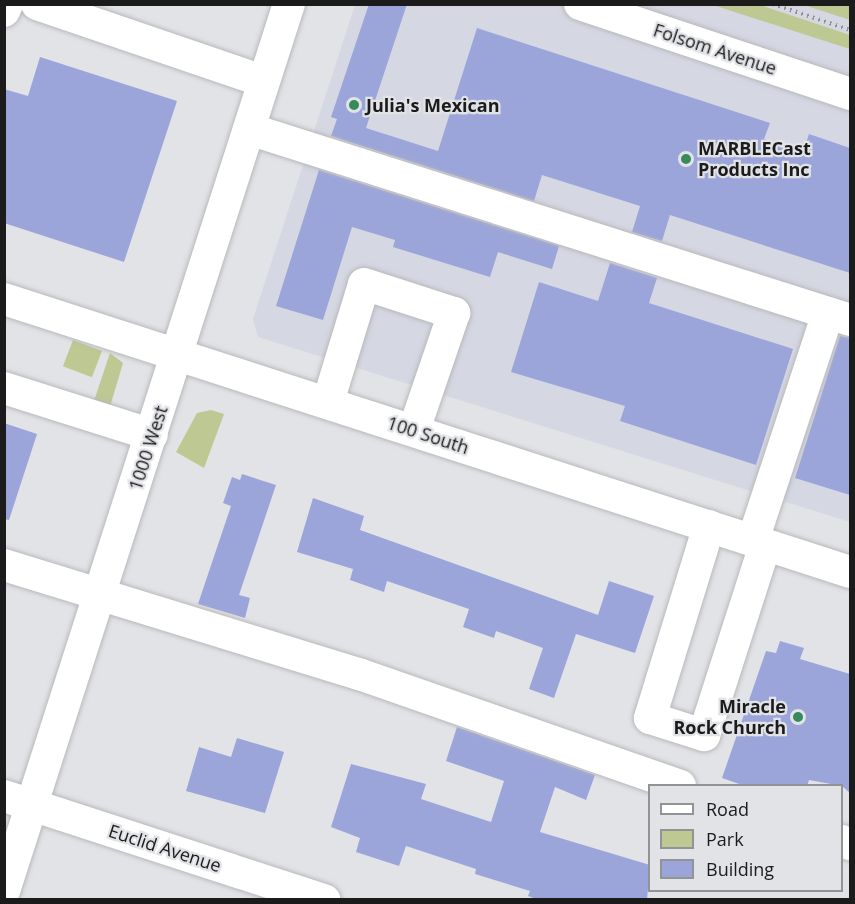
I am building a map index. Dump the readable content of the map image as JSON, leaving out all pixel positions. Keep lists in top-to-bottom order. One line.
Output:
{"streets":{"street":["Folsom Avenue","100 South","1000 West","Euclid Avenue"]},"crossings":[["100 South","1000 West"],["1000 West","Euclid Avenue"]],"places":["Julia's Mexican","MARBLECast Products Inc","Miracle Rock Church"],"legend":["Road","Park","Building"]}
